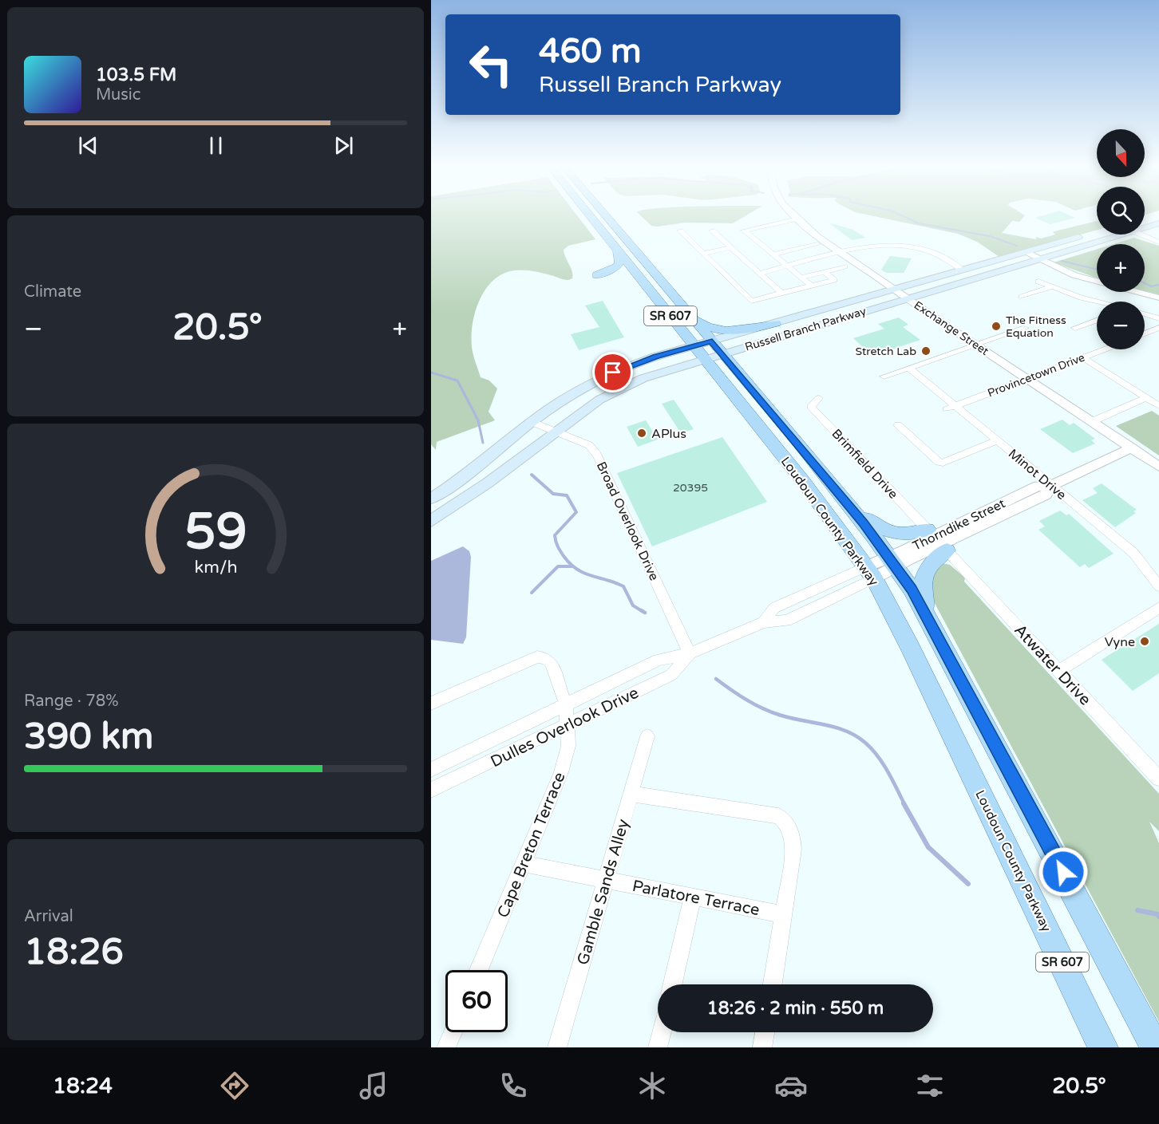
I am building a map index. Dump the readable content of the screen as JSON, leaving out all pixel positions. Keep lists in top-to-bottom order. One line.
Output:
{"streets":{"main road":["SR 607","Russell Branch Parkway","Loudoun County Parkway"],"street":["Exchange Street","Provincetown Drive","Brimfield Drive","Minot Drive","Broad Overlook Drive","Thorndike Street","Atwater Drive","Dulles Overlook Drive","Cape Breton Terrace","Gamble Sands Alley","Parlatore Terrace"]},"crossings":[["Exchange Street","Russell Branch Parkway"],["Exchange Street","Provincetown Drive"],["Exchange Street","Thorndike Street"],["Russell Branch Parkway","Broad Overlook Drive"],["Russell Branch Parkway","Loudoun County Parkway"],["Provincetown Drive","Minot Drive"],["Minot Drive","Thorndike Street"],["Broad Overlook Drive","Dulles Overlook Drive"],["Loudoun County Parkway","Thorndike Street"],["Loudoun County Parkway","Dulles Overlook Drive"],["Thorndike Street","Dulles Overlook Drive"],["Dulles Overlook Drive","Cape Breton Terrace"],["Cape Breton Terrace","Parlatore Terrace"],["Gamble Sands Alley","Parlatore Terrace"]],"places":["The Fitness Equation","Stretch Lab","APlus","Vyne"],"house_numbers":["20395"],"north":"bottom","page":{"turn":["460 m","Russell Branch Parkway"],"song":["103.5 FM","Music"],"map_buttons":["+","−"],"tile":["Climate",["Range · 78%","390 km"],["Arrival","18:26"]],"heat":["−","20.5°","+"],"limit":"60","trip":"18:26 · 2 min · 550 m","tabs":["18:24","20.5°"],"gauge":["59","km/h"]}}
